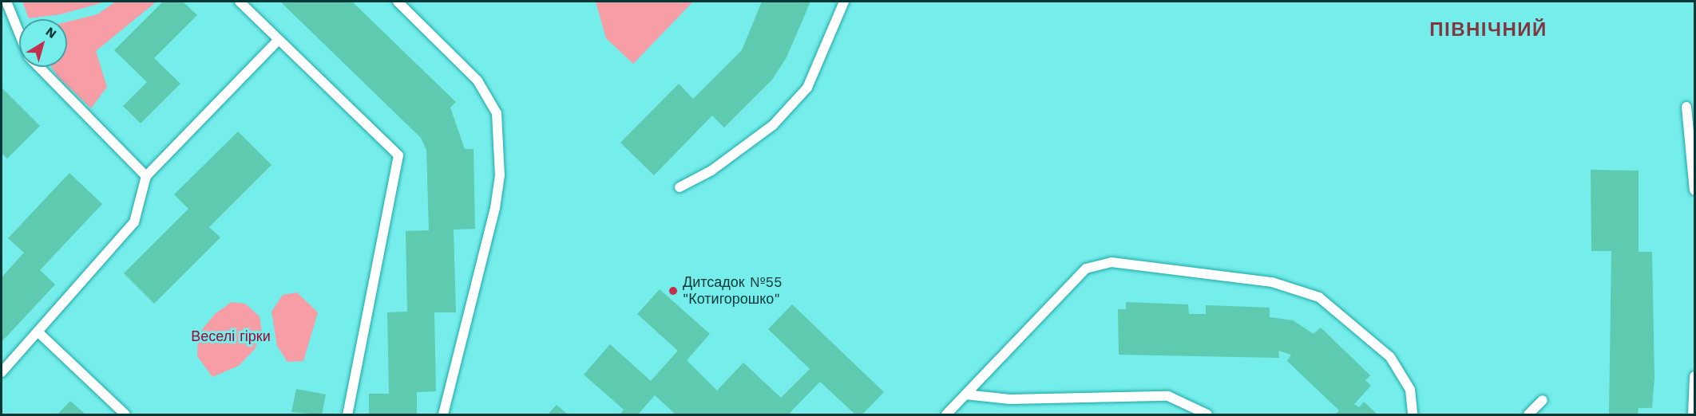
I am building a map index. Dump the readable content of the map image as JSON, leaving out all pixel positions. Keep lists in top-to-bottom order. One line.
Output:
{"districts":["ПІВНІЧНИЙ"],"parks":["Веселі гірки"],"places":["Дитсадок №55 \"Котигорошко\""],"north":"top right"}
